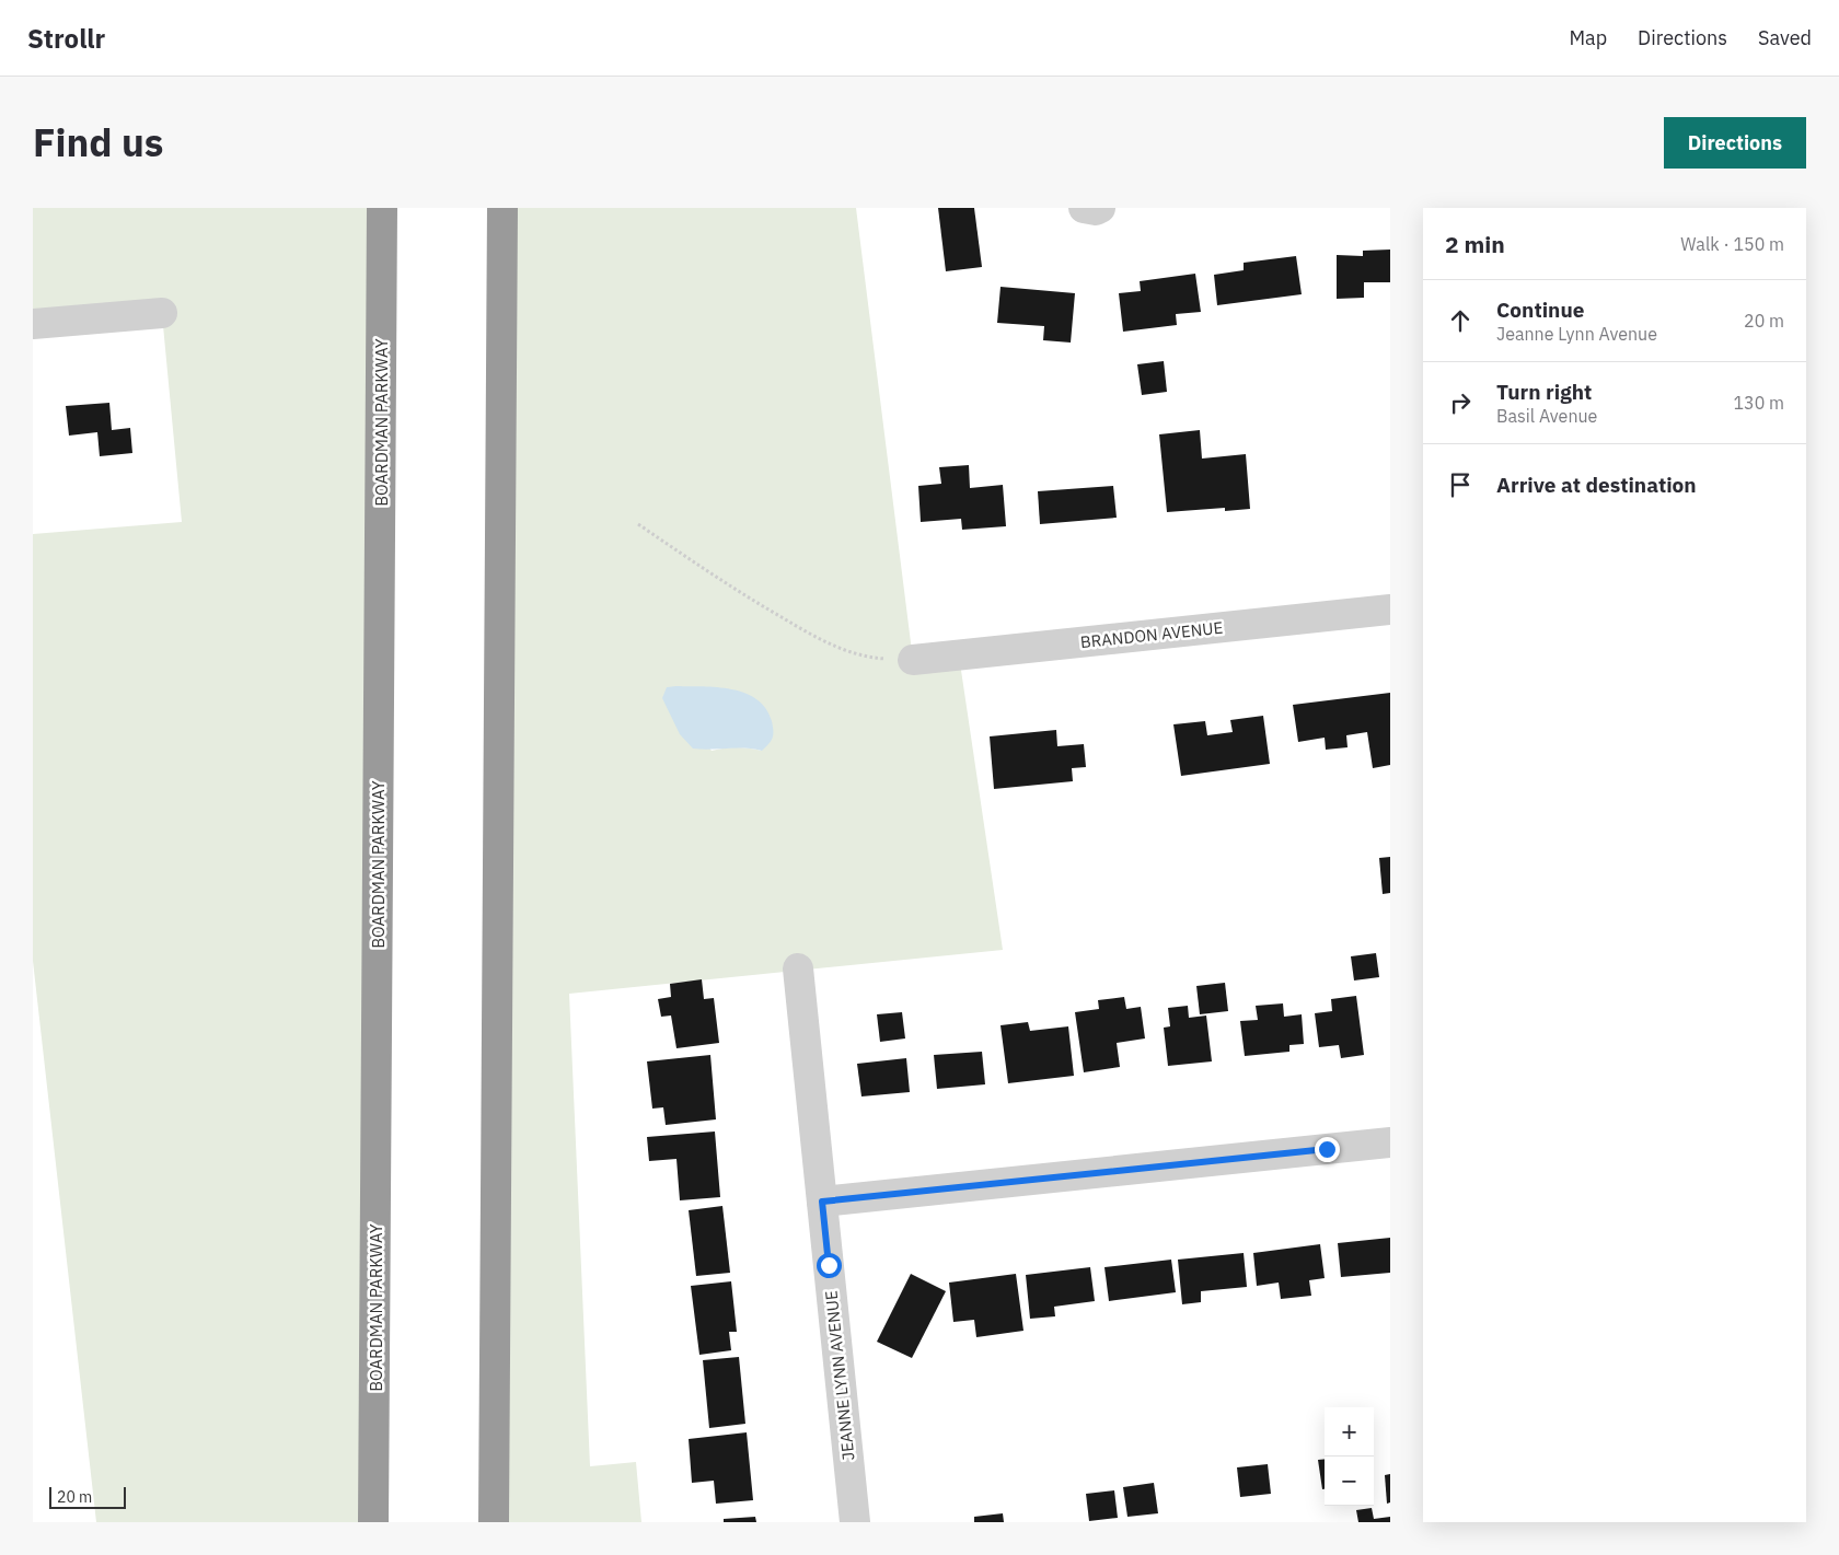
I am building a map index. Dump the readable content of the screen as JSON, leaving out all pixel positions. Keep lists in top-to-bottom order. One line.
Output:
{"streets":{"highway":["BOARDMAN PARKWAY"],"street":["BRANDON AVENUE","JEANNE LYNN AVENUE"]},"scale_bar":"20 m","page":{"header":"Strollr","nav":["Map","Directions","Saved"],"title":"Find us","buttons":"Directions","heading":["2 min","Walk · 150 m"],"list":[["Continue","Jeanne Lynn Avenue","20 m"],["Turn right","Basil Avenue","130 m"],"Arrive at destination"],"map_buttons":["+","−"],"scale":"20 m"}}
